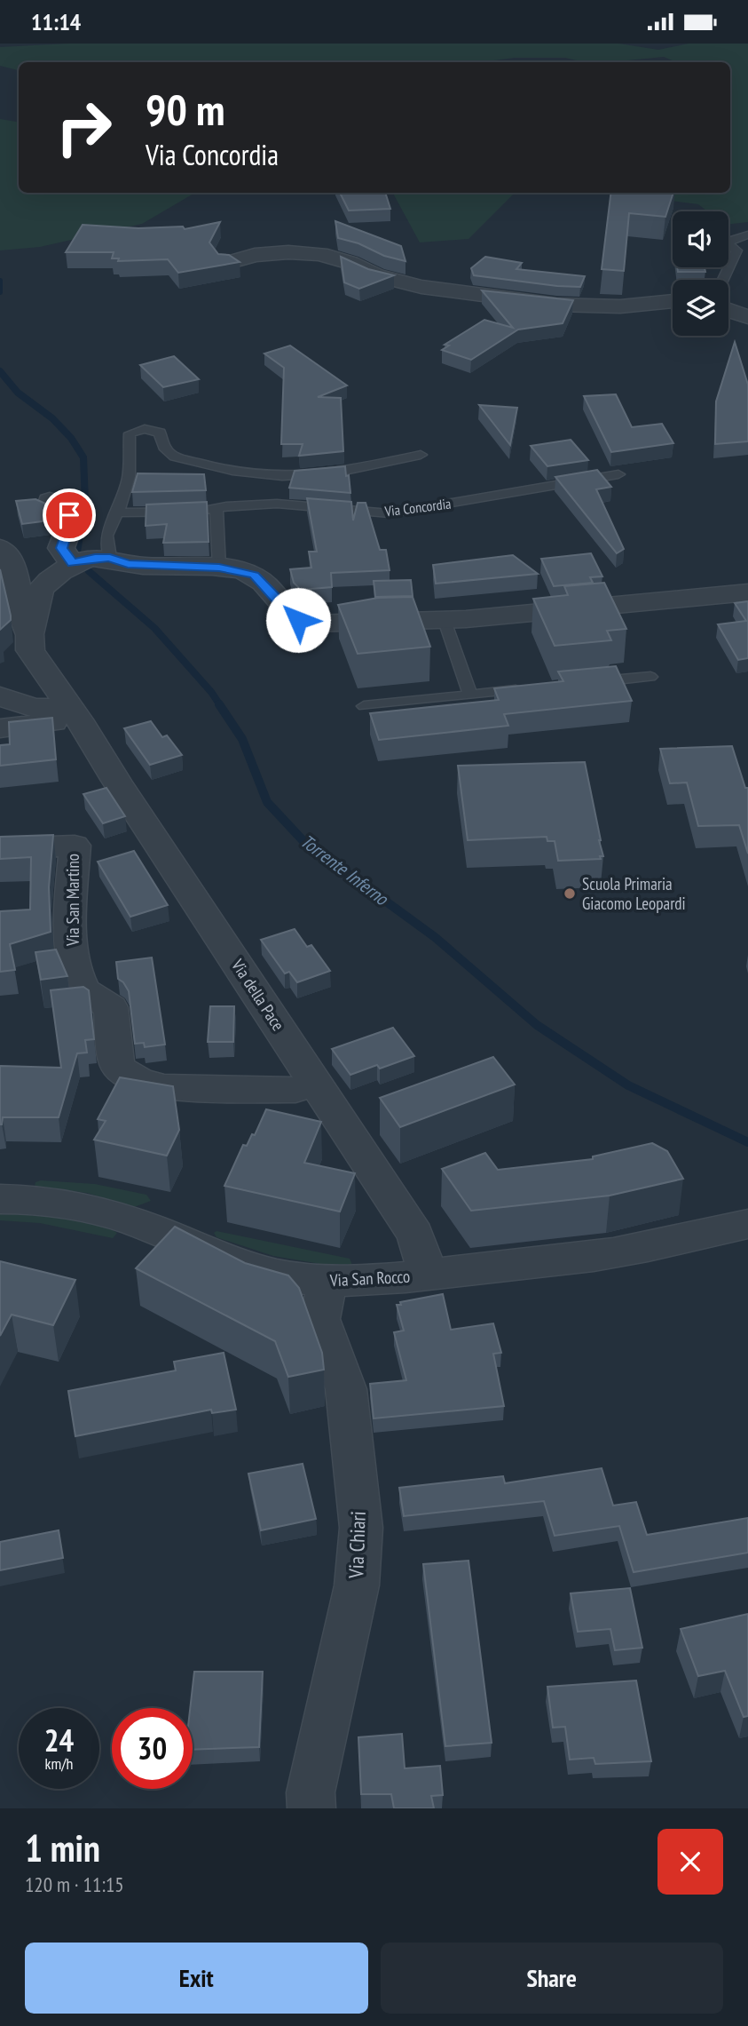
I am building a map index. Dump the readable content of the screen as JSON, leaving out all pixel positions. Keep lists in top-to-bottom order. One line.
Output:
{"streets":{"street":["Via San Martino","Via della Pace","Via San Rocco","Via Chiari"],"lane":["Via Concordia"]},"crossings":[["Via San Martino","Via della Pace"],["Via della Pace","Via San Rocco"],["Via San Rocco","Via Chiari"]],"water":["Torrente Inferno"],"places":["Scuola Primaria Giacomo Leopardi"],"page":{"status":"11:14","turn":["90 m","Via Concordia"],"speed":"24 km/h","limit":"30","heading":["1 min","120 m · 11:15"],"buttons":["Exit","Share"]}}
